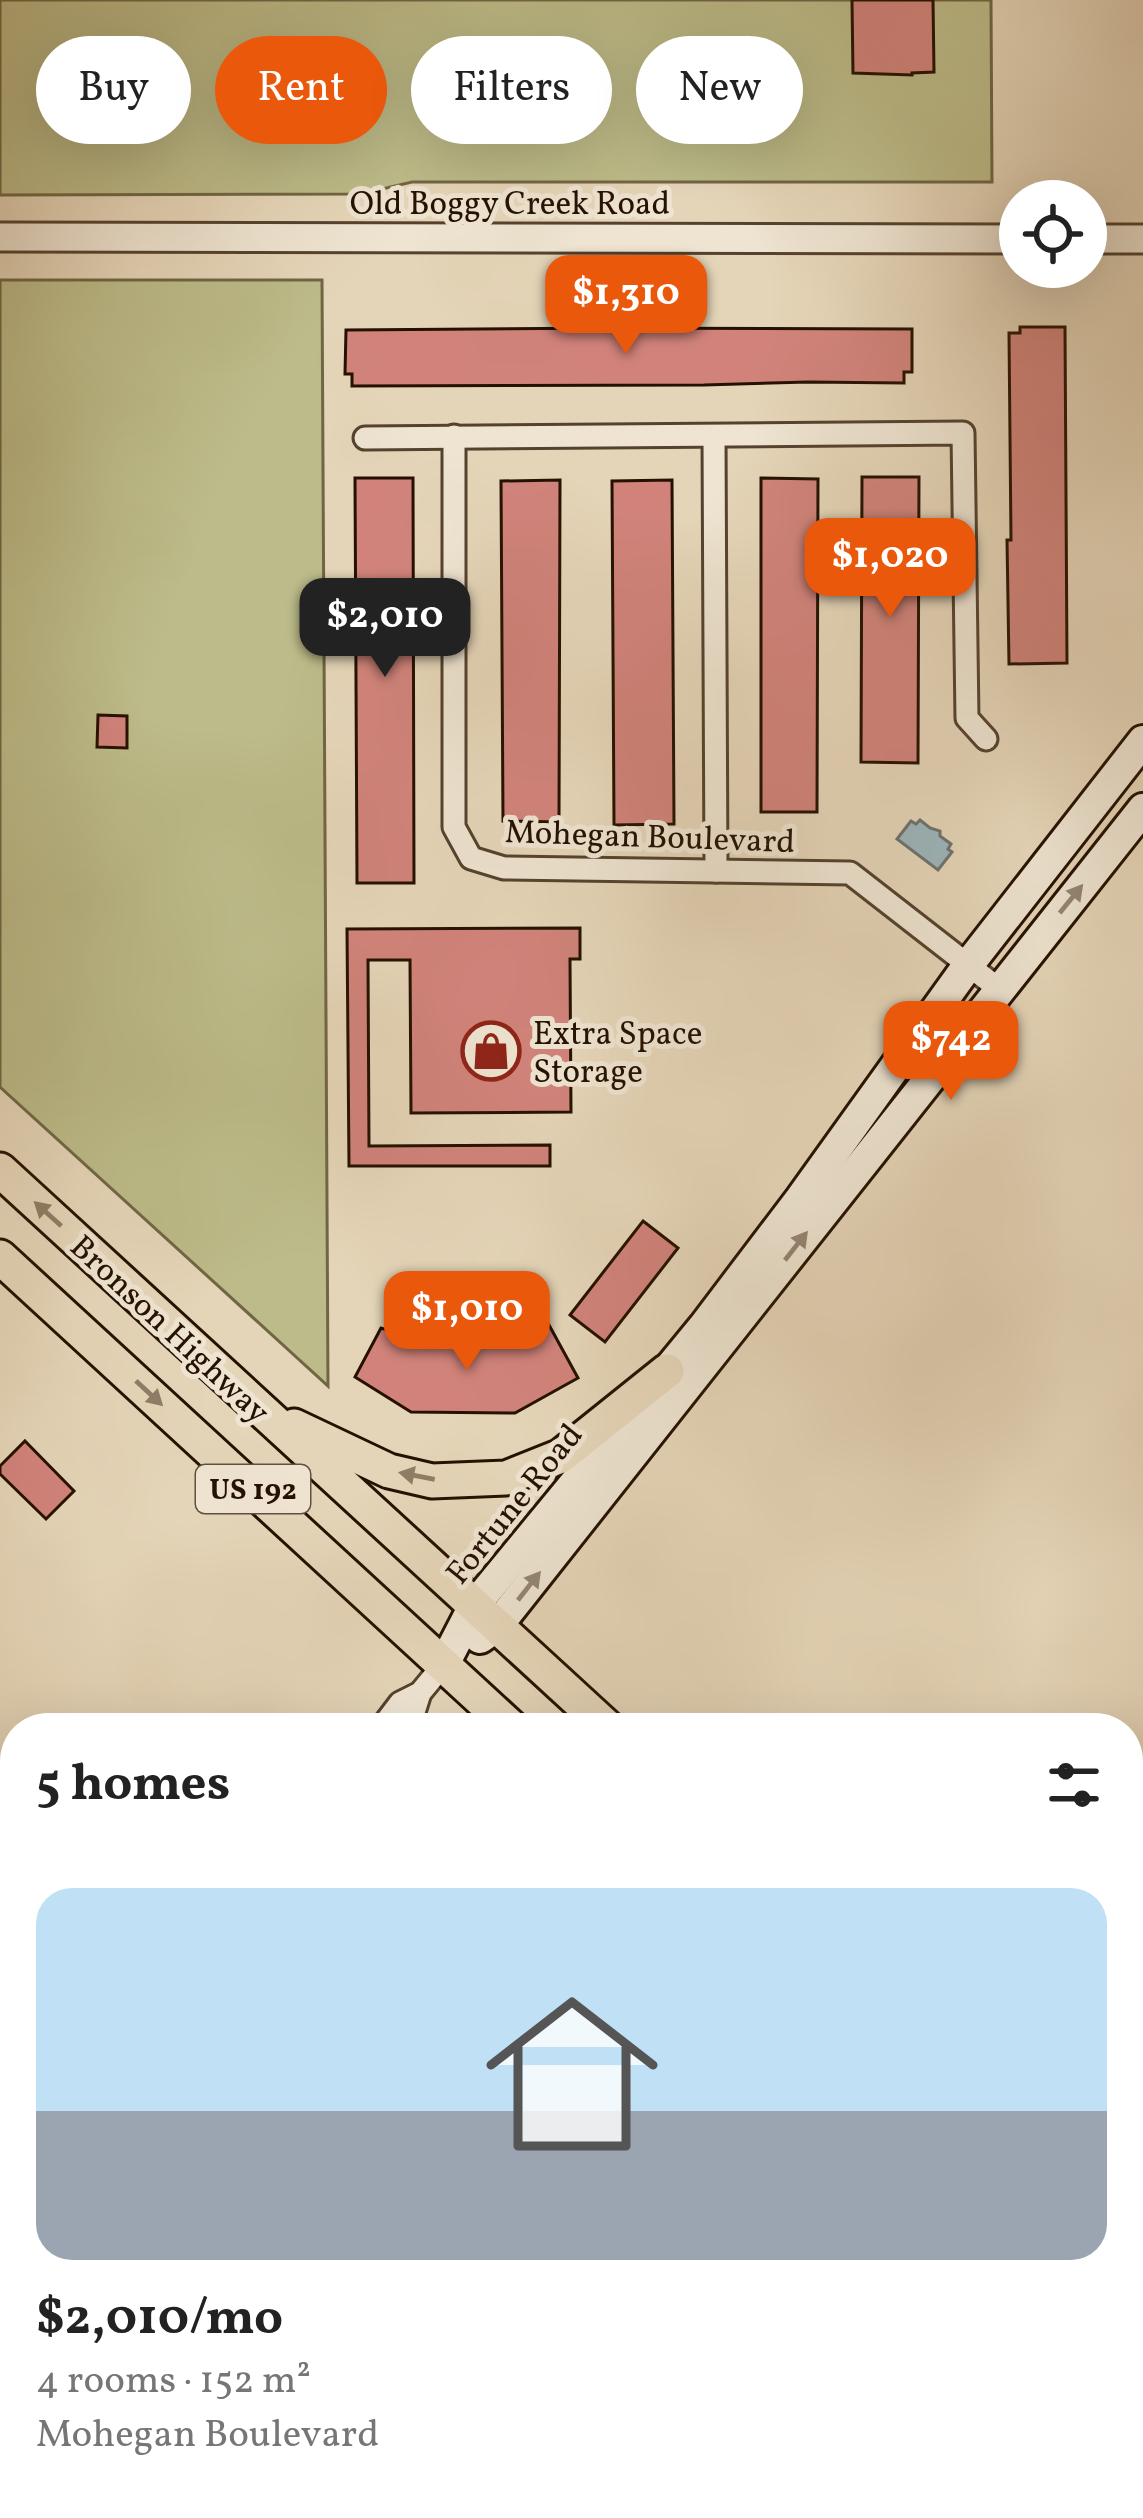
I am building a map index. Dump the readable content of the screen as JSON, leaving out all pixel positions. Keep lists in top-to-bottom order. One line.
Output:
{"streets":{"highway":["Bronson Highway","US 192"],"main road":["Fortune Road"],"street":["Old Boggy Creek Road","Mohegan Boulevard"]},"crossings":[["Mohegan Boulevard","Fortune Road"],["Bronson Highway","Fortune Road"]],"places":{"shop":["Extra Space Storage"]},"page":{"chip":["Buy","Rent","Filters","New"],"price":["$1,310","$1,020","$2,010","$742","$1,010"],"heading":"5 homes","list":[{"name":"$2,010/mo","note":"4 rooms · 152 m² · Mohegan Boulevard"}]}}
